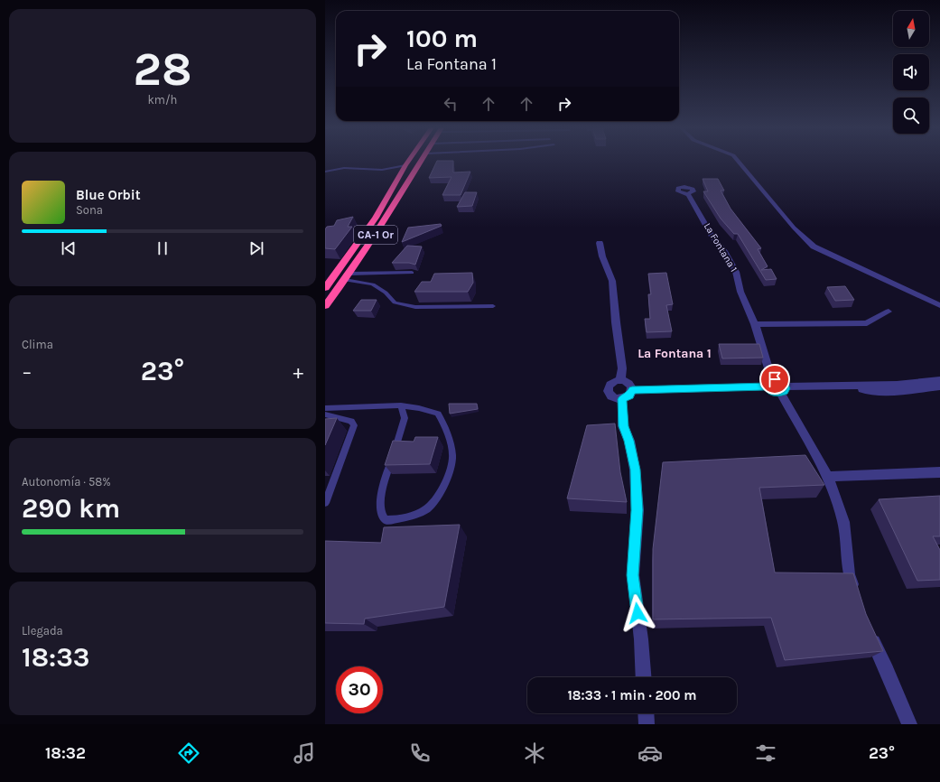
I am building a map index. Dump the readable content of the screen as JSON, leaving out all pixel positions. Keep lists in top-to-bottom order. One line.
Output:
{"streets":{"highway":["CA-1 Or"],"street":["La Fontana 1"]},"districts":["La Fontana 1"],"north":"top","page":{"tile":[["28","km/h"],"Clima",["Autonomía · 58%","290 km"],["Llegada","18:33"]],"turn":["100 m","La Fontana 1"],"song":["Blue Orbit","Sona"],"heat":["−","23°","+"],"limit":"30","trip":"18:33 · 1 min · 200 m","tabs":["18:32","23°"]}}
